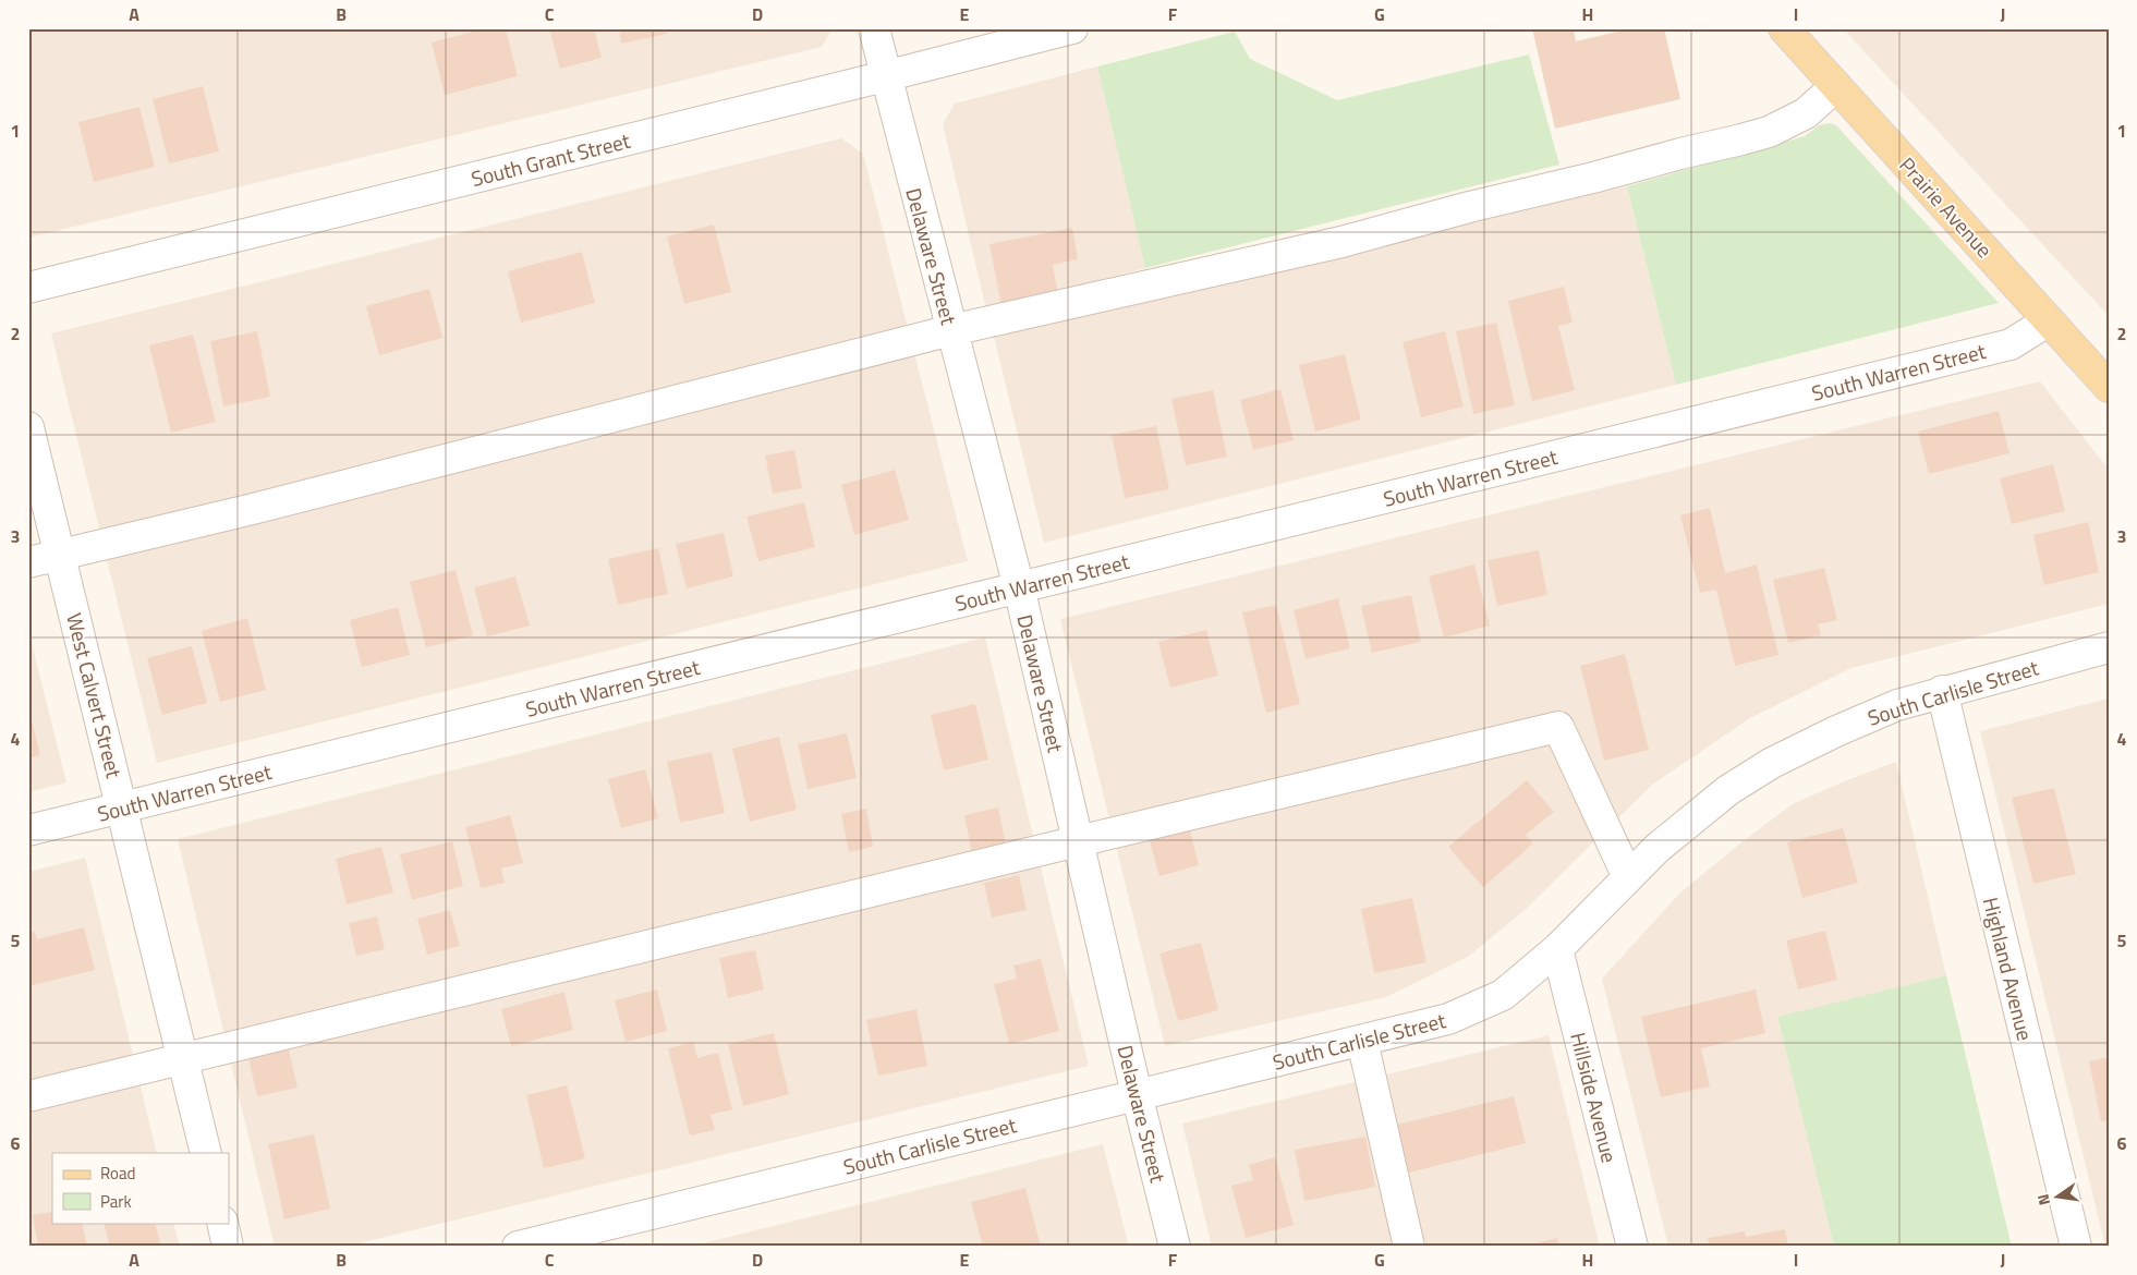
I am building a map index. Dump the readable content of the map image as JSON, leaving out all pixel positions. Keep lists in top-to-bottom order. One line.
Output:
{"streets":{"main road":["Prairie Avenue"],"street":["South Grant Street","Delaware Street","South Warren Street","South Carlisle Street","West Calvert Street","Highland Avenue","Hillside Avenue"]},"crossings":[["South Grant Street","Delaware Street"],["Prairie Avenue","South Warren Street"],["Delaware Street","South Warren Street"],["Delaware Street","South Carlisle Street"],["South Warren Street","West Calvert Street"],["South Carlisle Street","Highland Avenue"],["South Carlisle Street","Hillside Avenue"]],"legend":["Road","Park"],"north":"left","grid":{"columns":["A","B","C","D","E","F","G","H","I","J"],"rows":["1","2","3","4","5","6"]}}
